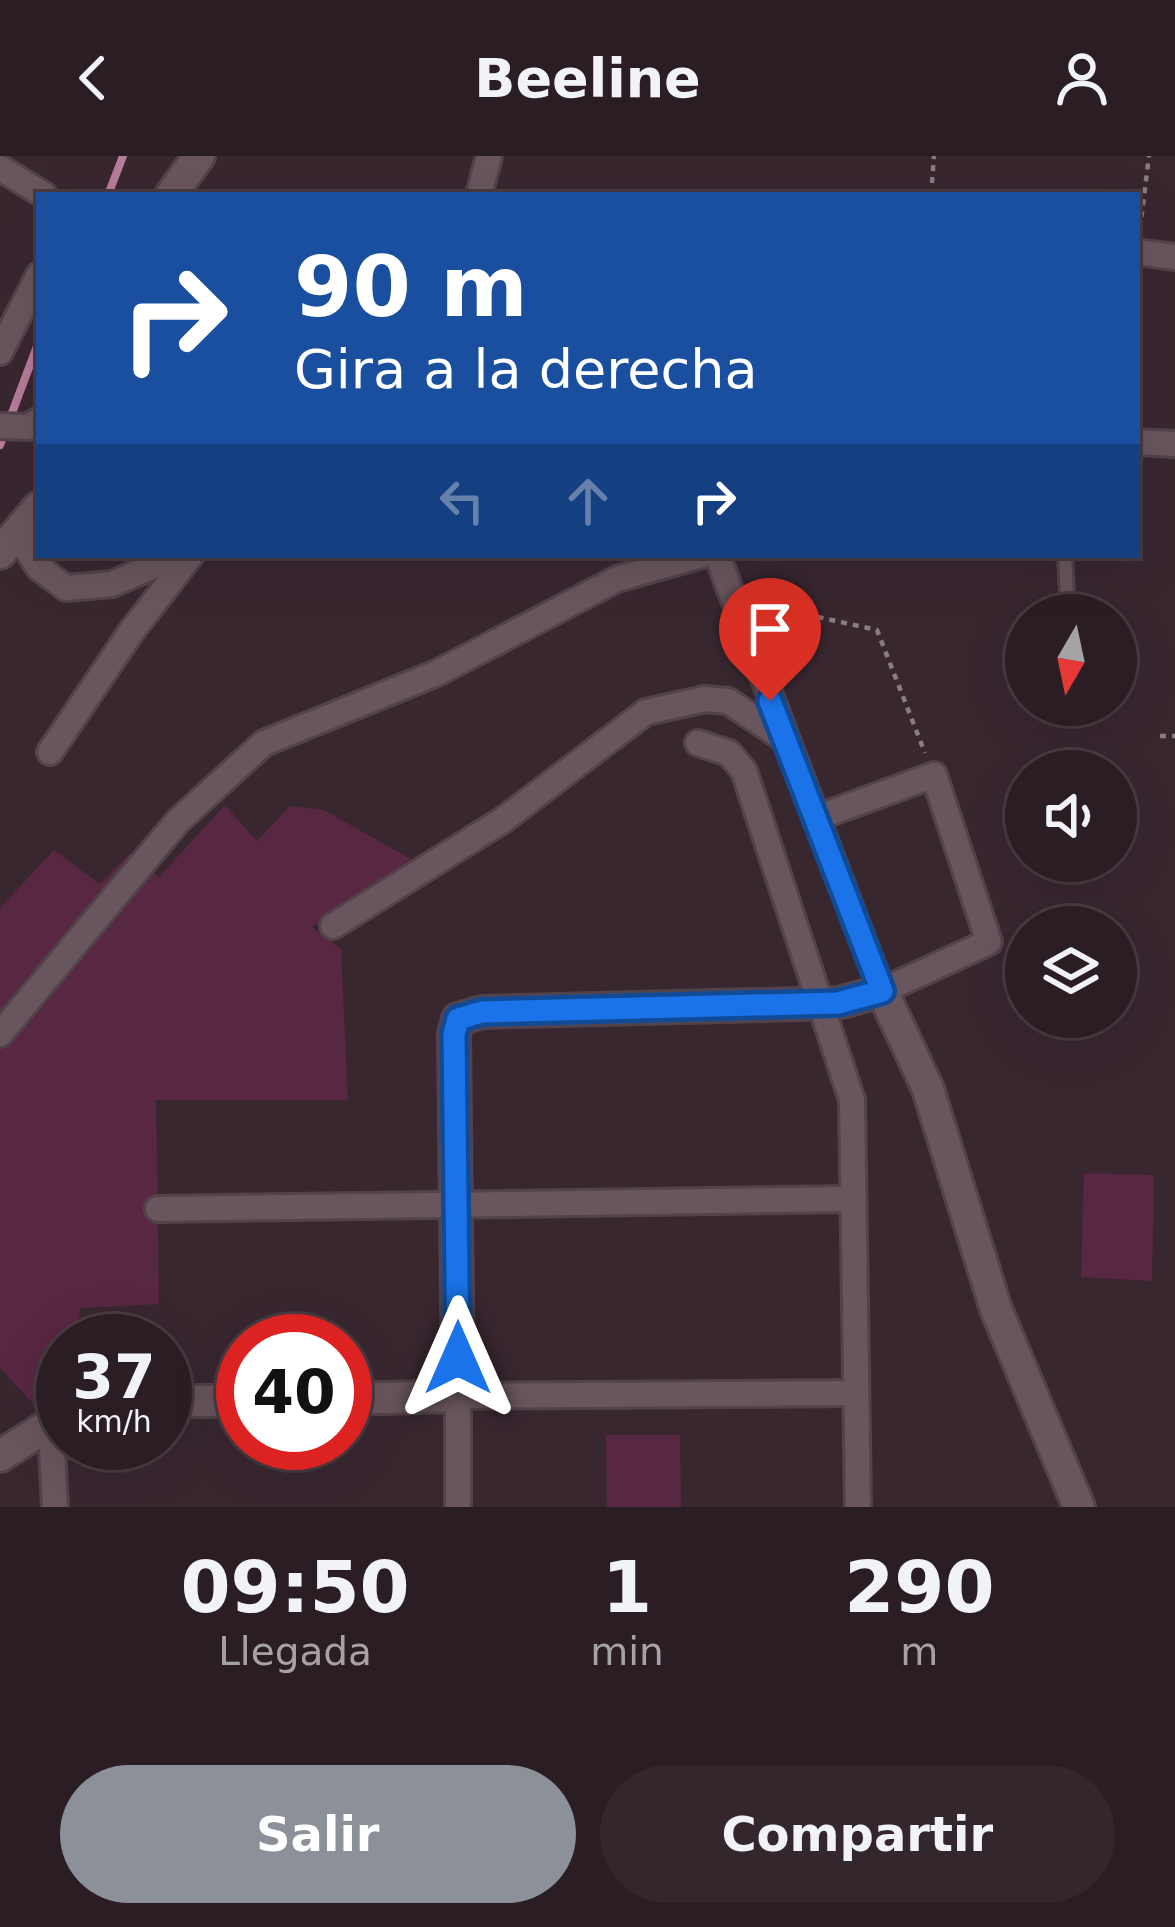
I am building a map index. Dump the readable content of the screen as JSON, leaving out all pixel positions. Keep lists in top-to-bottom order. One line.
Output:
{"north":"bottom","page":{"header":"Beeline","turn":["90 m","Gira a la derecha"],"speed":"37 km/h","limit":"40","eta":["09:50","Llegada","1","min","290","m"],"buttons":["Salir","Compartir"]}}
